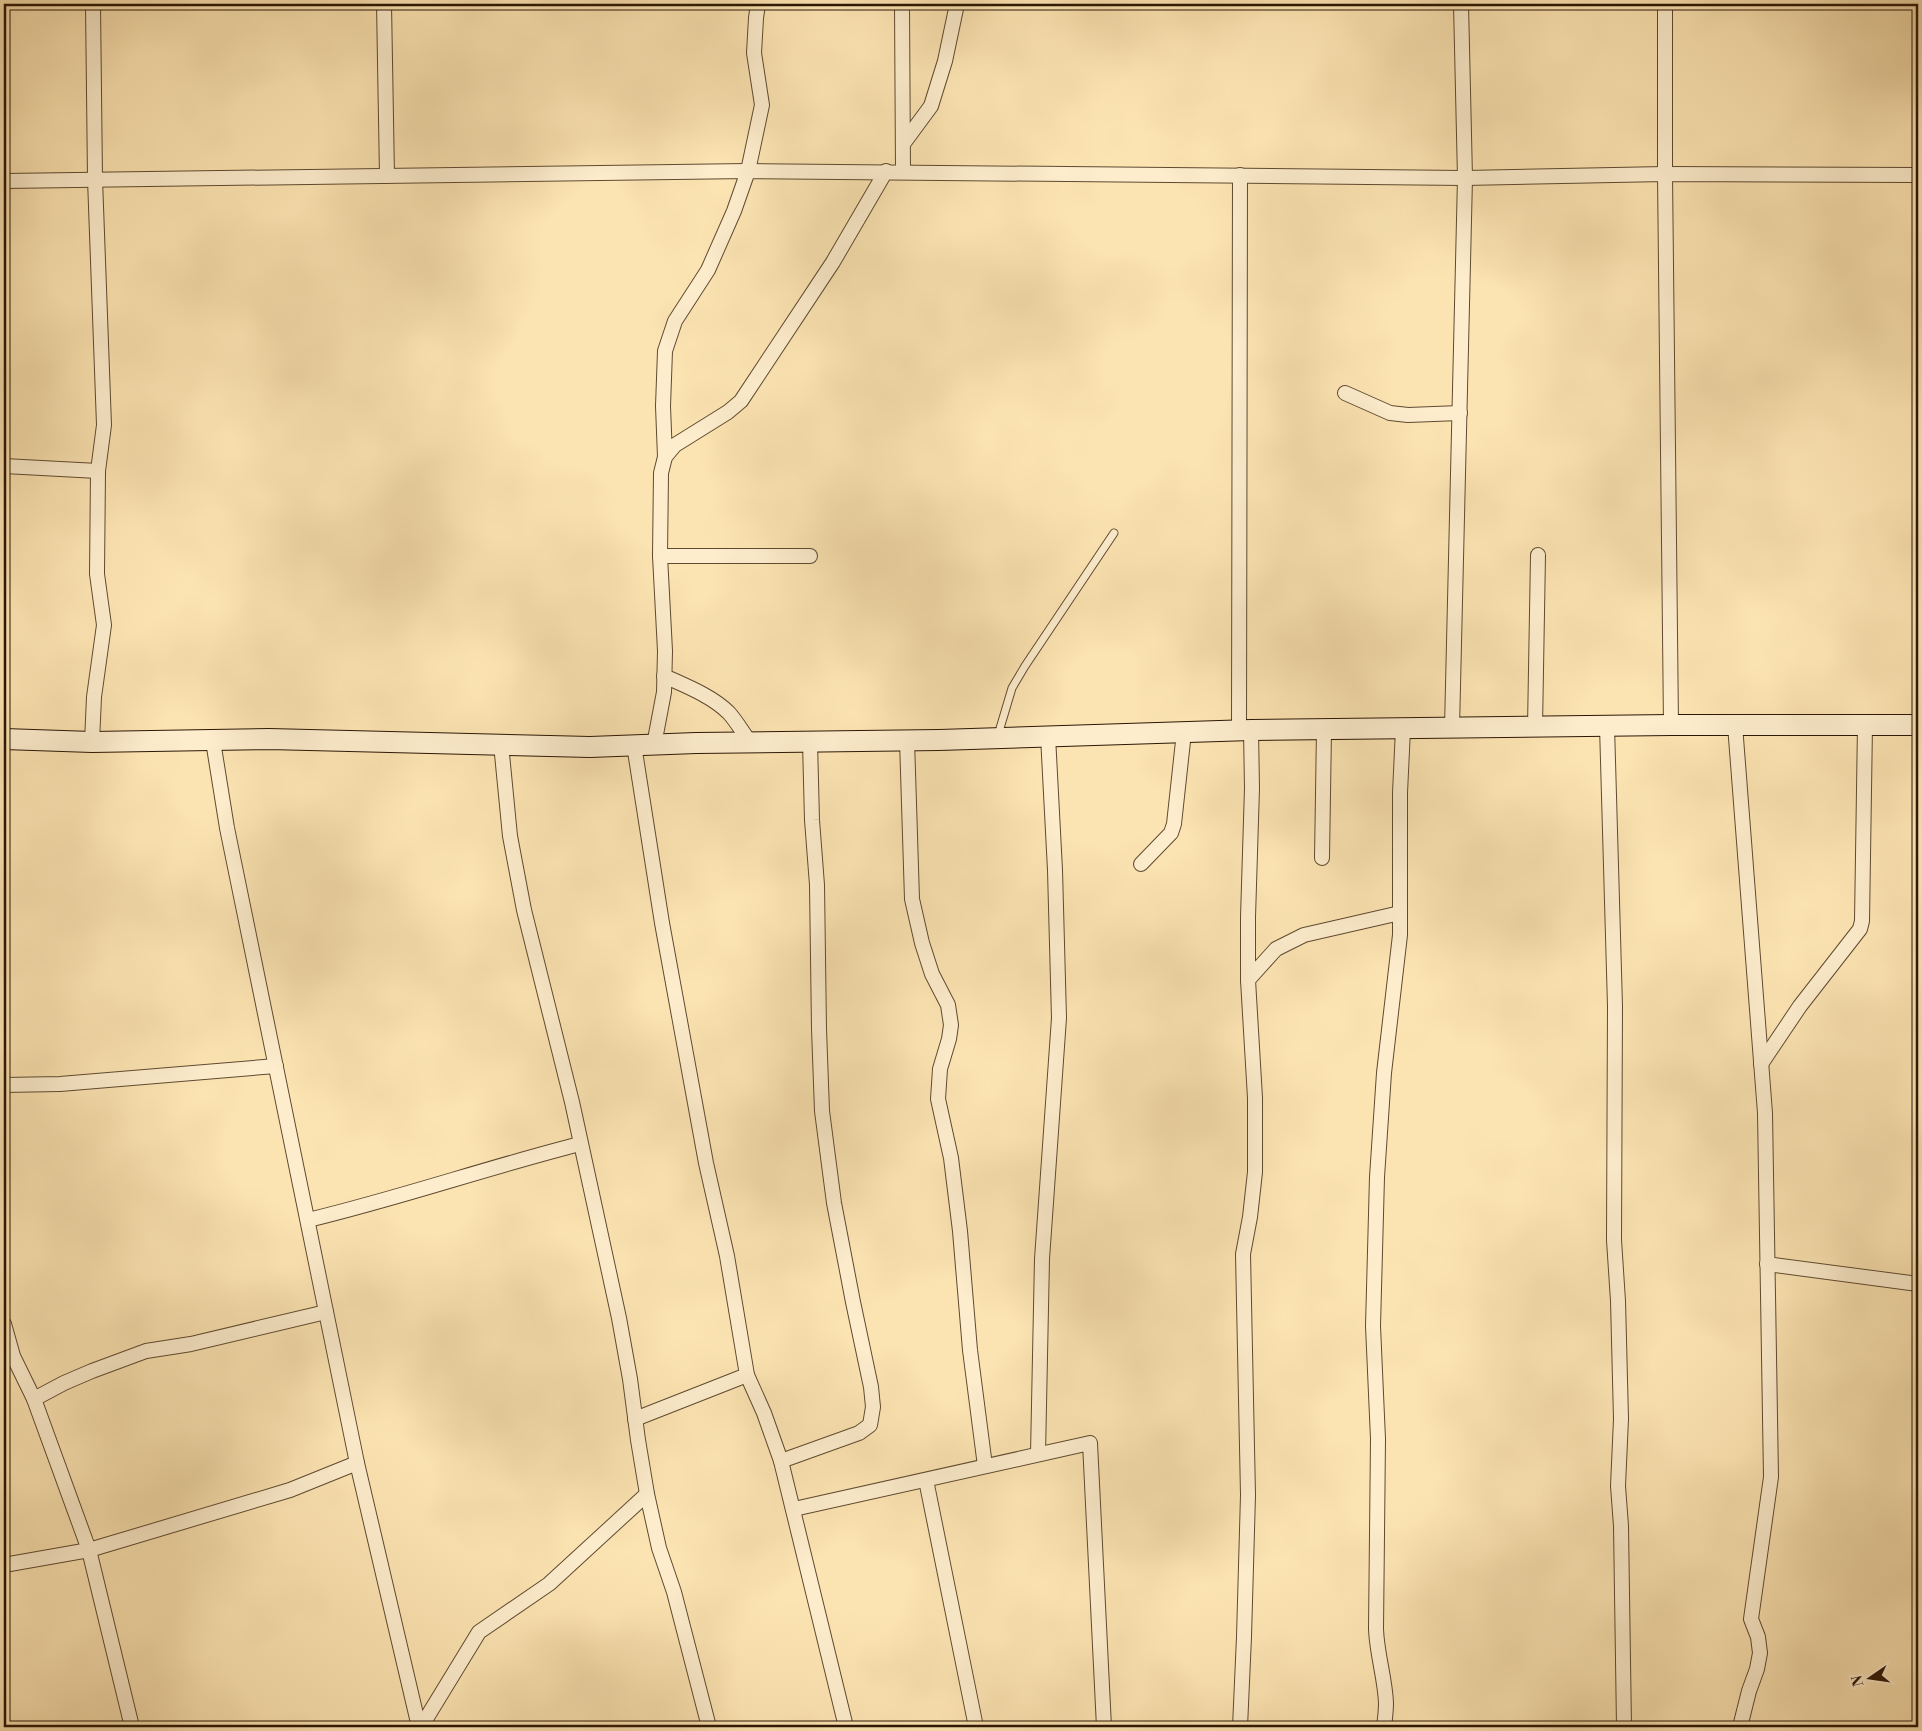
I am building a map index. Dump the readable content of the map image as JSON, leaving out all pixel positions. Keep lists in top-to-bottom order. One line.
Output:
{"north":"left"}
